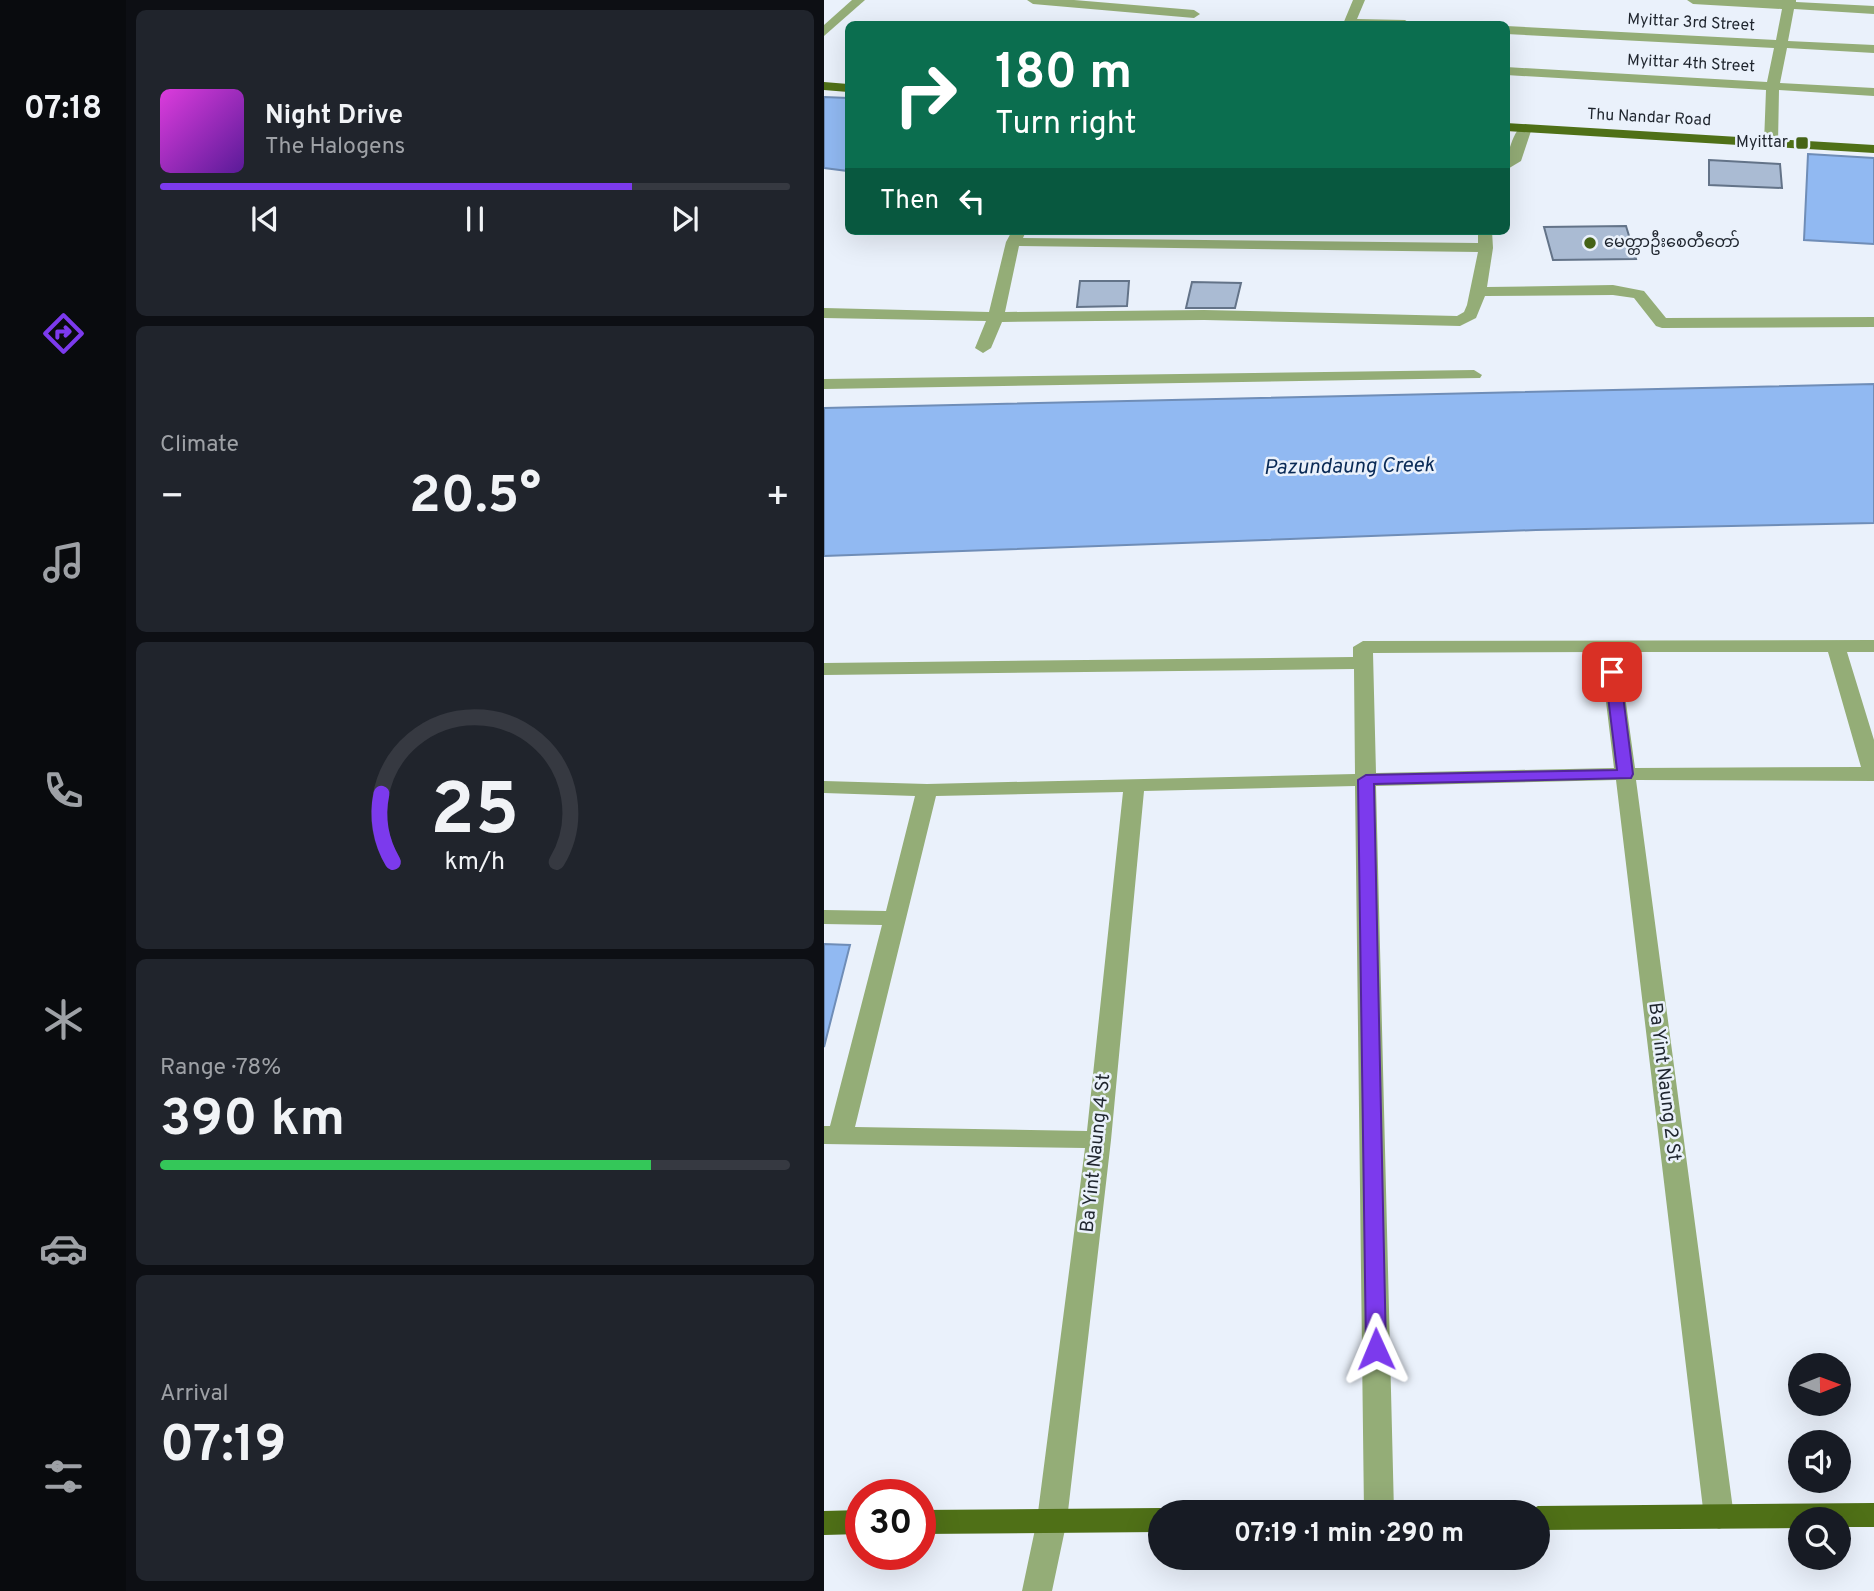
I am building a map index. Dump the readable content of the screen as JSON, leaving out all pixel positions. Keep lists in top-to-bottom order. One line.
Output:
{"streets":{"main road":["Thu Nandar Road"],"street":["Myittar 3rd Street","Myittar 4th Street","Ba Yint Naung 2 St","Ba Yint Naung 4 St"]},"water":["Pazundaung Creek"],"places":{"transit":["Myittar"],"other":["မေတ္တာဦးစေတီတော်"]},"north":"right","page":{"tabs":"07:18","turn":["180 m","Turn right"],"song":["Night Drive","The Halogens"],"then":"Then","tile":["Climate",["Range · 78%","390 km"],["Arrival","07:19"]],"heat":["−","20.5°","+"],"limit":"30","trip":"07:19 · 1 min · 290 m","gauge":["25","km/h"]}}
